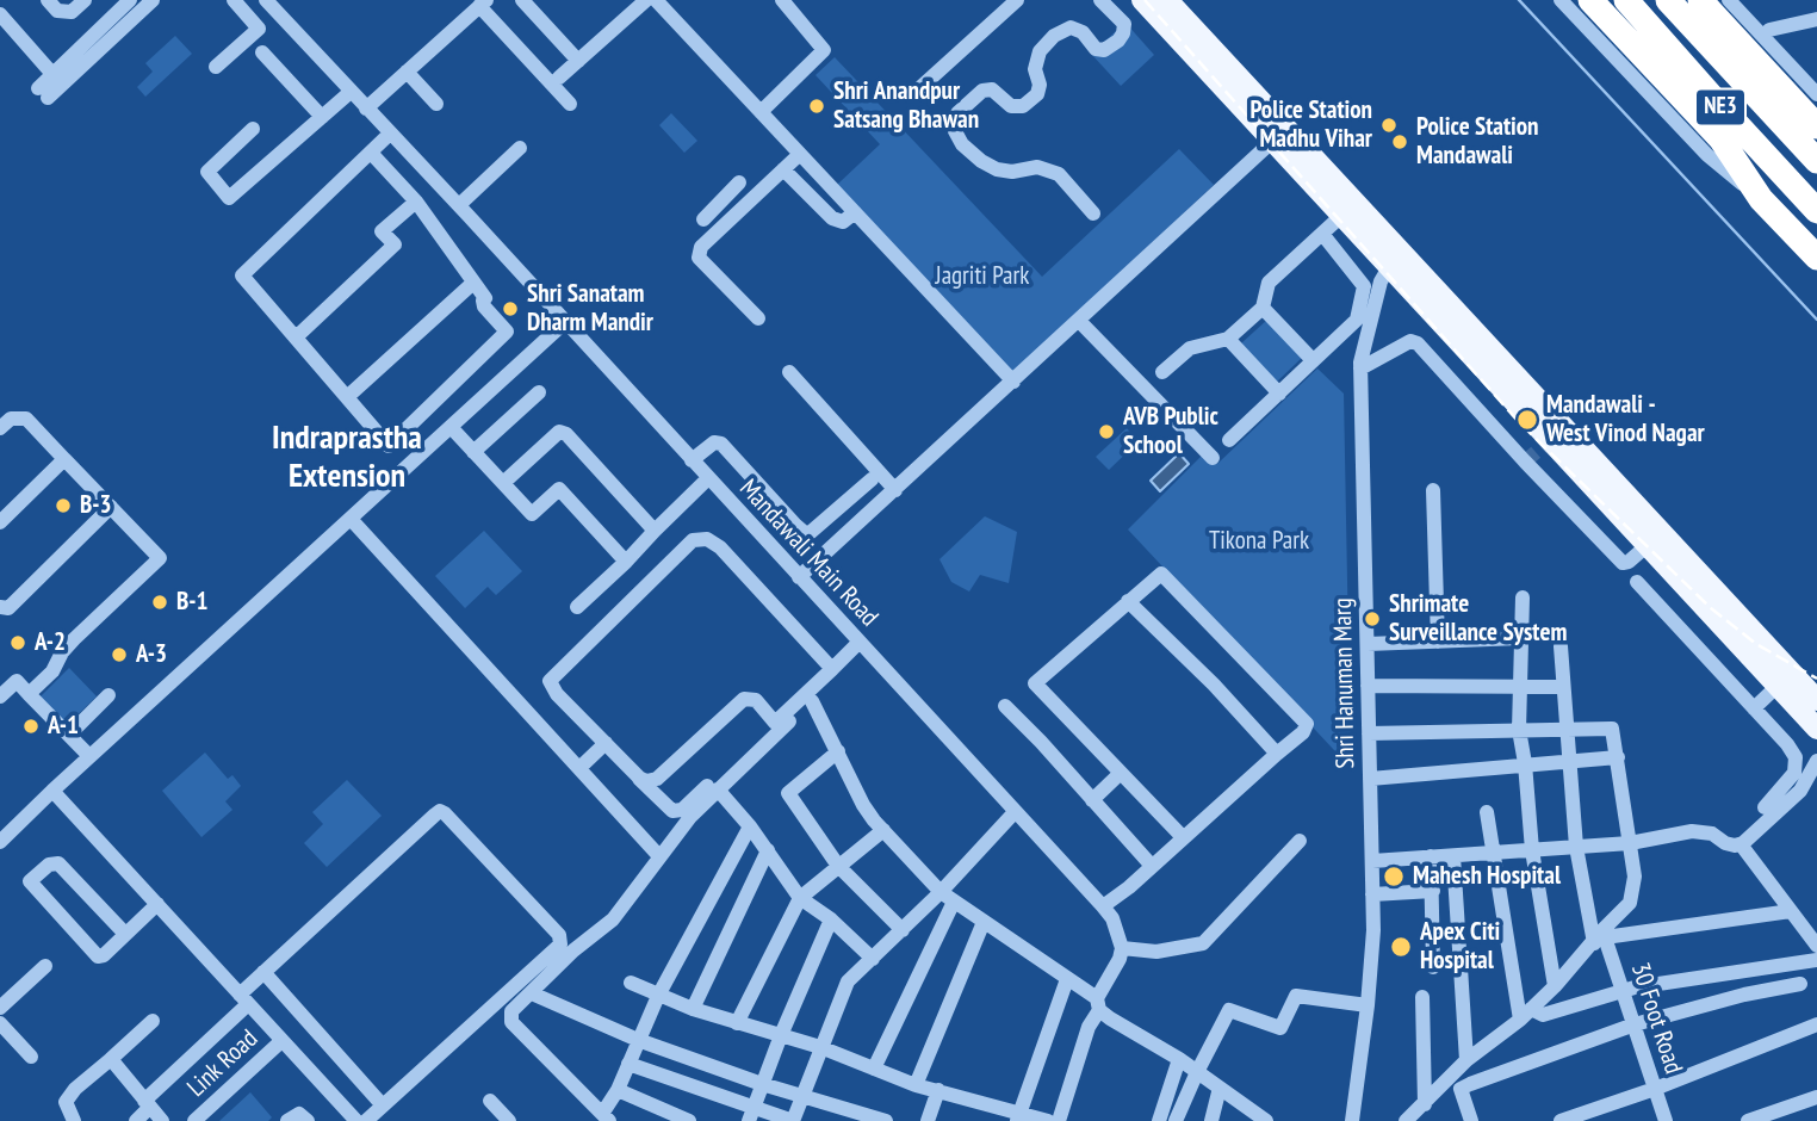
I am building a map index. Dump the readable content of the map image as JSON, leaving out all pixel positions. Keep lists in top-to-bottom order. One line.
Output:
{"streets":{"highway":["NE3"],"street":["Mandawali Main Road","Shri Hanuman Marg","30 Foot Road","Link Road"]},"districts":["Indraprastha Extension"],"parks":["Jagriti Park","Tikona Park"],"places":["Shri Anandpur Satsang Bhawan","Police Station Madhu Vihar","Police Station Mandawali","Shri Sanatam Dharm Mandir","Mandawali - West Vinod Nagar","AVB Public School","B-3","B-1","Shrimate Surveillance System","A-2","A-3","A-1","Mahesh Hospital","Apex Citi Hospital"]}
